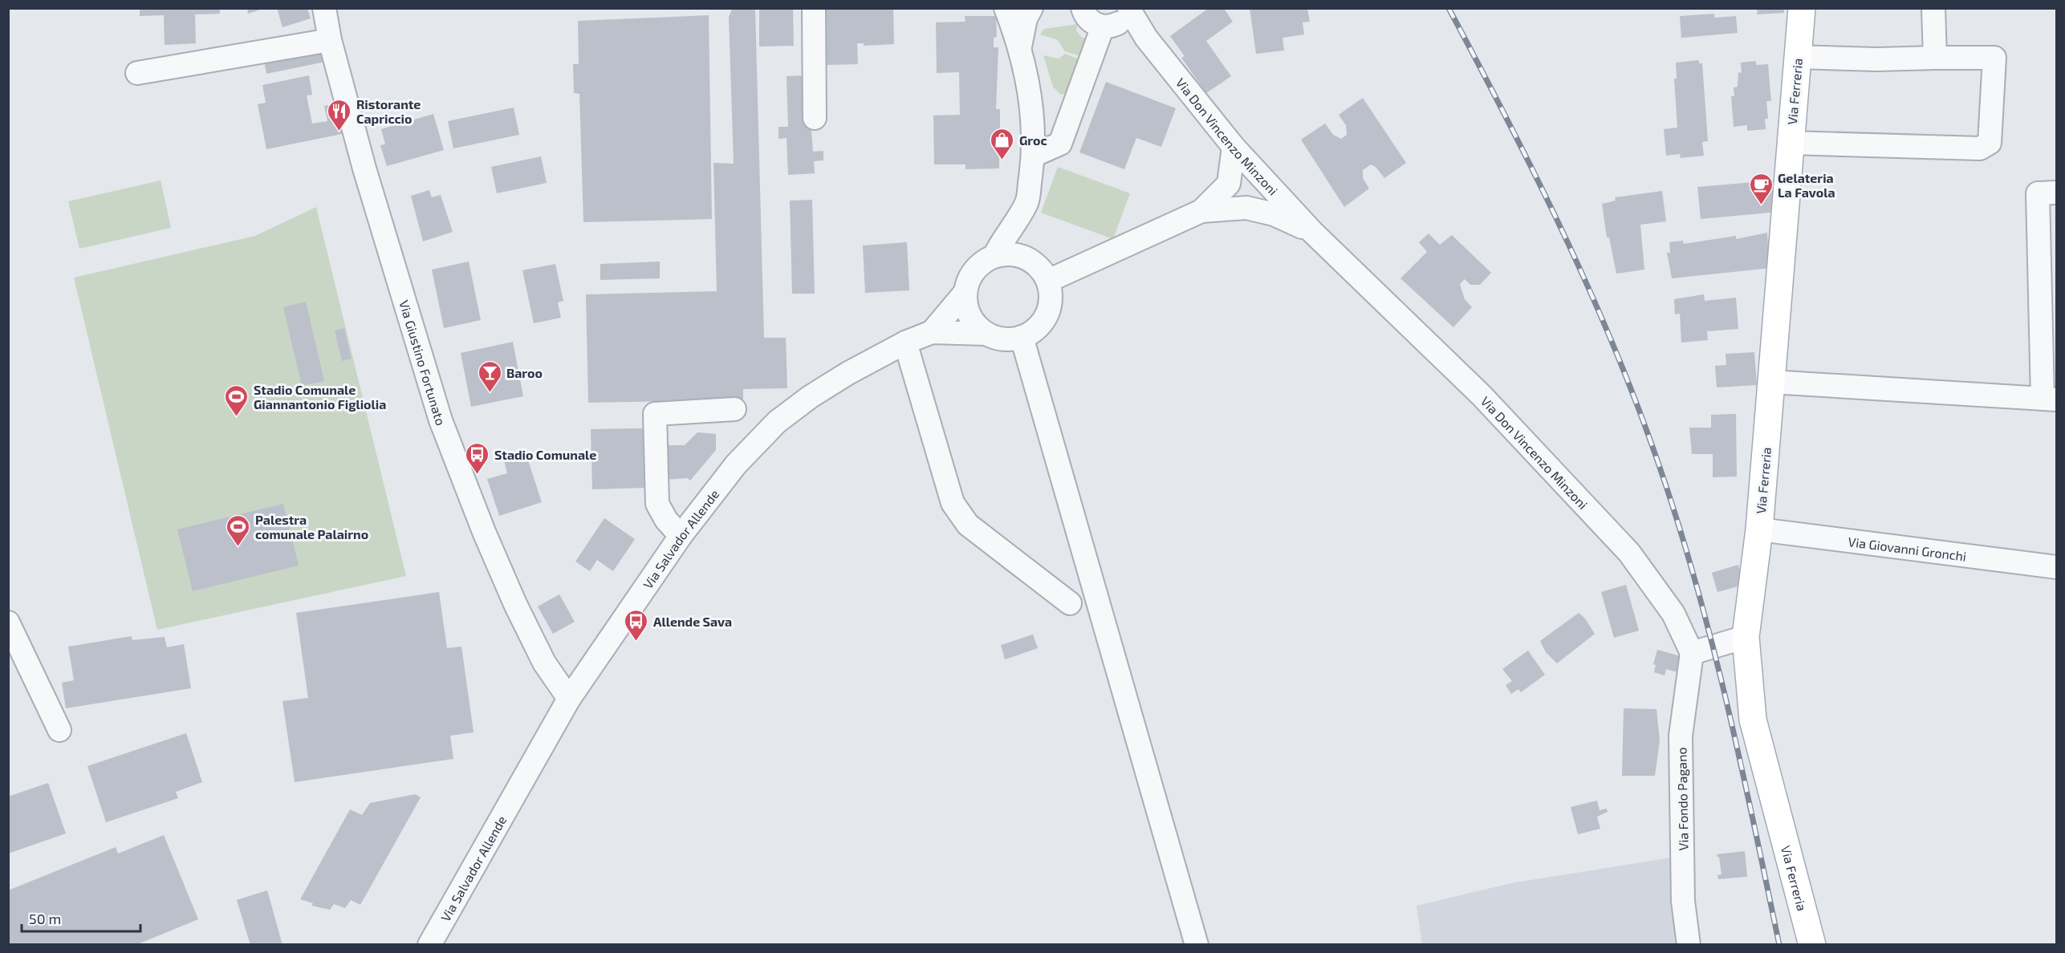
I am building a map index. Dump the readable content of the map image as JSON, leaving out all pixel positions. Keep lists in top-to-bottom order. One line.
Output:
{"streets":{"main road":["Via Ferreria"],"street":["Via Don Vincenzo Minzoni","Via Giustino Fortunato","Via Salvador Allende","Via Giovanni Gronchi","Via Fondo Pagano"]},"crossings":[["Via Ferreria","Via Giovanni Gronchi"],["Via Don Vincenzo Minzoni","Via Fondo Pagano"],["Via Giustino Fortunato","Via Salvador Allende"]],"places":{"restaurant":["Ristorante Capriccio"],"shop":["Groc"],"cafe":["Gelateria La Favola"],"bar":["Baroo"],"sports":["Stadio Comunale Giannantonio Figliolia","Palestra comunale Palairno"],"bus stop":["Stadio Comunale","Allende Sava"]},"scale_bar":"50 m"}
